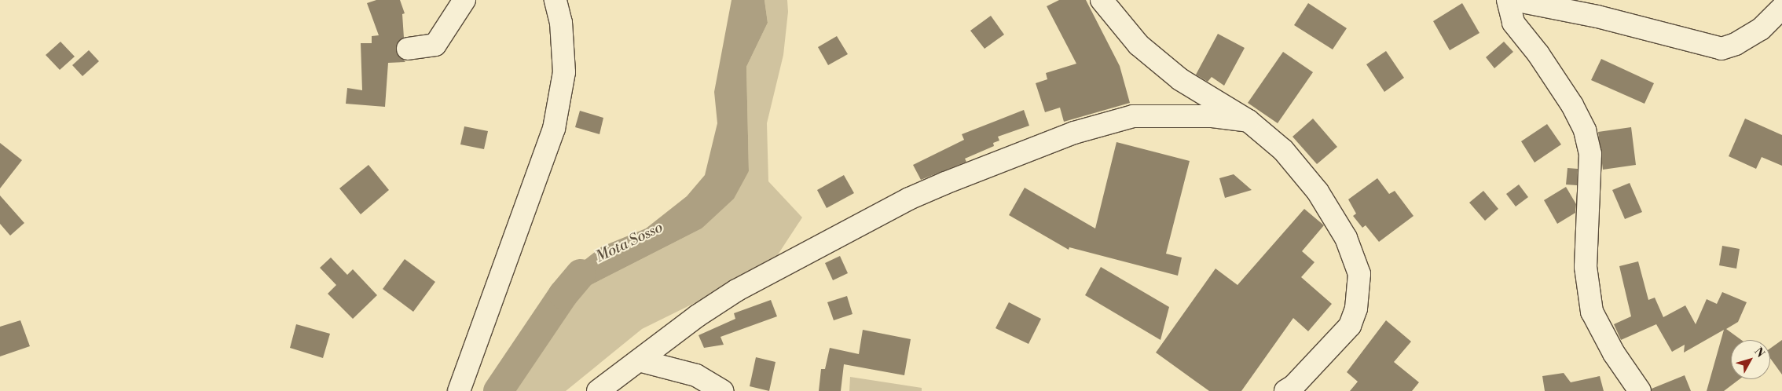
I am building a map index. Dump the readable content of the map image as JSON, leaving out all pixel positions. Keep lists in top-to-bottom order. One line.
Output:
{"water":["Mota Sosso"],"north":"top right"}
